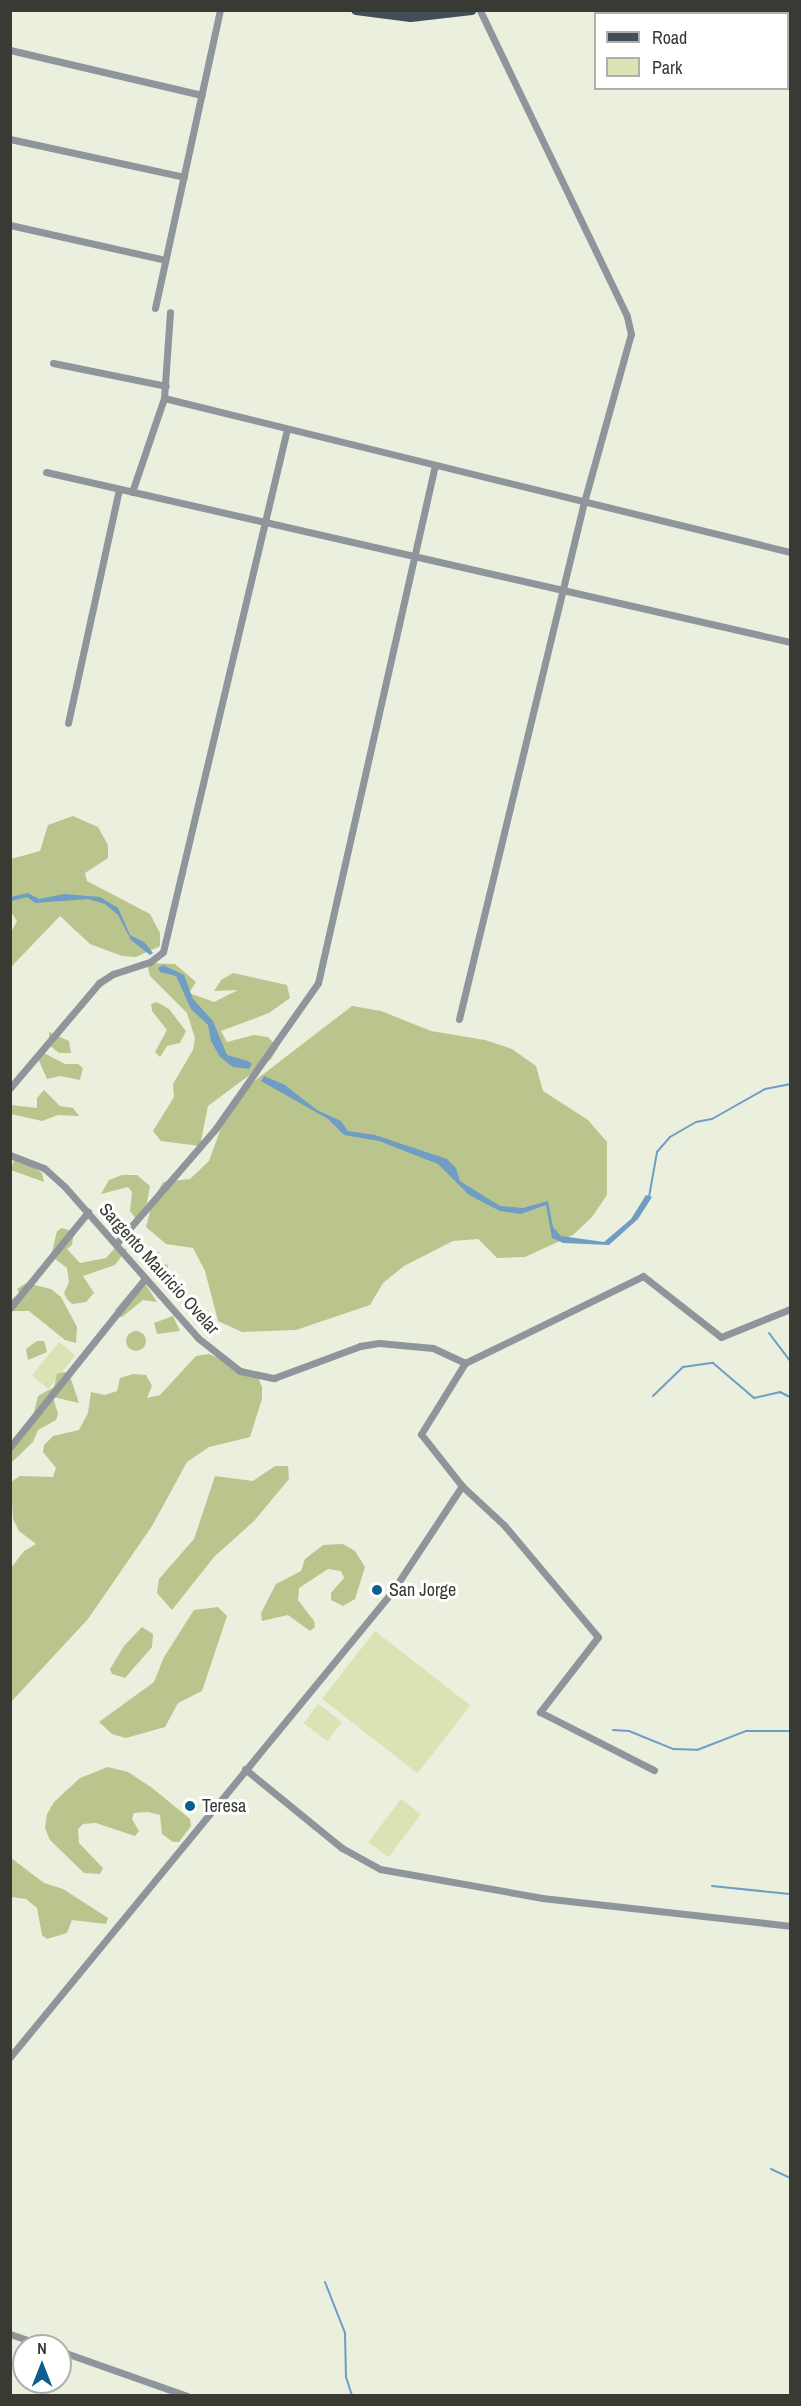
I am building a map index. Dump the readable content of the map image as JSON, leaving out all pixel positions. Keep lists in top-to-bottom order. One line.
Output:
{"streets":{"street":["Sargento Mauricio Ovelar"]},"places":["San Jorge","Teresa"],"legend":["Road","Park"],"north":"top"}
